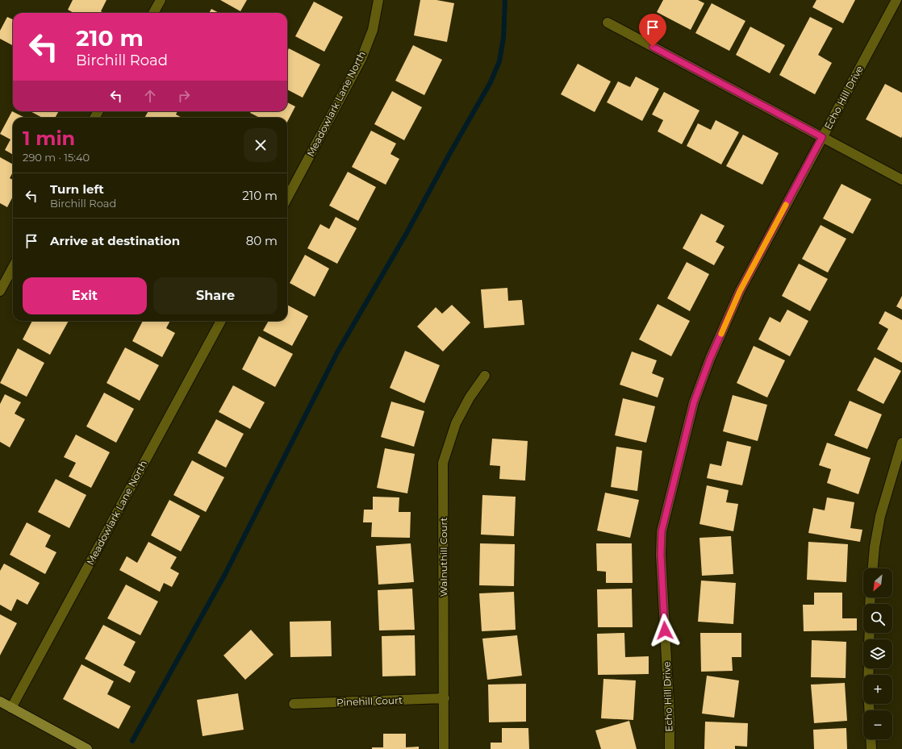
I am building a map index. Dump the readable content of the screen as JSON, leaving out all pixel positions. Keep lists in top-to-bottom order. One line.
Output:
{"streets":{"street":["Echo Hill Drive","Meadowlark Lane North","Walnuthill Court","Pinehill Court"]},"crossings":[["Walnuthill Court","Pinehill Court"]],"north":"bottom left","page":{"turn":["210 m","Birchill Road"],"heading":["1 min","290 m · 15:40"],"list":[{"name":"Turn left","note":"Birchill Road","value":"210 m"},{"name":"Arrive at destination","value":"80 m"}],"buttons":["Exit","Share"],"map_buttons":["+","−"]}}
